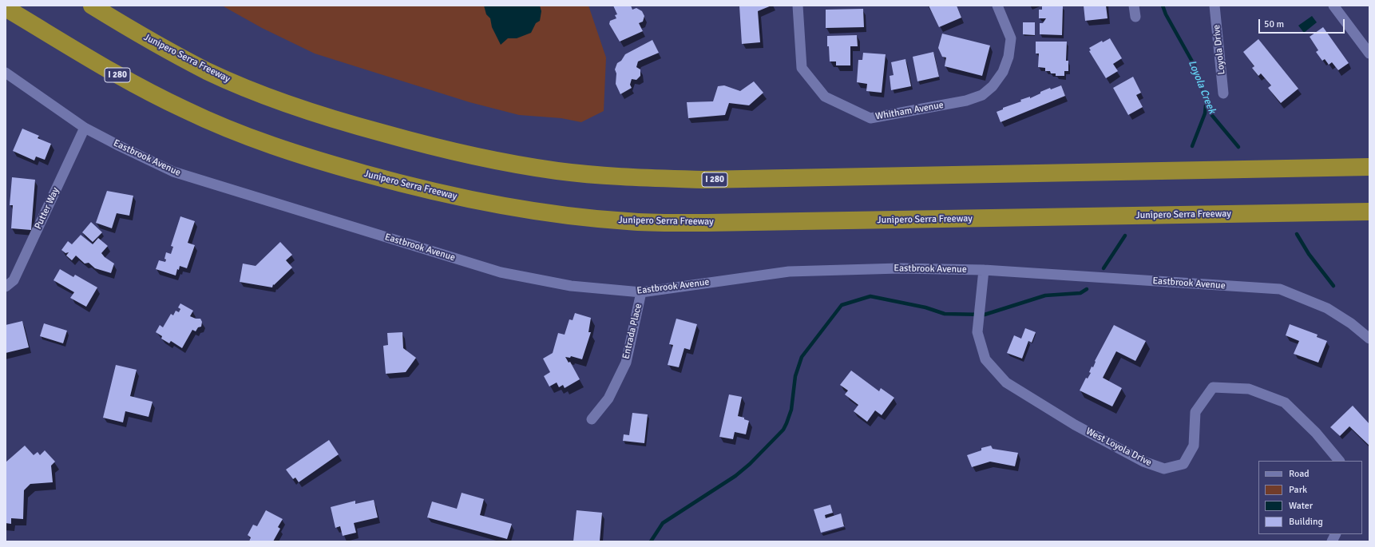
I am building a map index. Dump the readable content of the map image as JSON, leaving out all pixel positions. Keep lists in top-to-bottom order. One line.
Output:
{"streets":{"highway":["Junipero Serra Freeway","I 280"],"street":["Loyola Drive","Whitham Avenue","Eastbrook Avenue","Putter Way","Entrada Place","West Loyola Drive"]},"crossings":[["Eastbrook Avenue","Putter Way"],["Eastbrook Avenue","Entrada Place"],["Eastbrook Avenue","West Loyola Drive"]],"water":["Loyola Creek"],"legend":["Road","Park","Water","Building"],"scale_bar":"50 m"}
